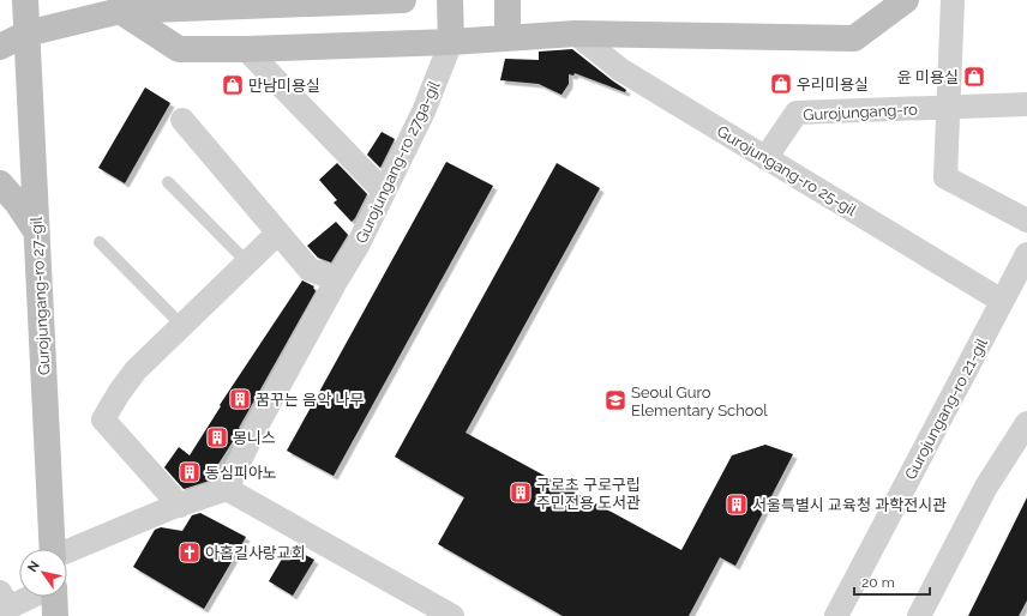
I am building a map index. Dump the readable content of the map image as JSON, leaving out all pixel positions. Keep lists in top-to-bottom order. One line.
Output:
{"streets":{"street":["Gurojungang-ro","Gurojungang-ro 27ga-gil","Gurojungang-ro 25-gil","Gurojungang-ro 27-gil","Gurojungang-ro 21-gil"]},"crossings":[["Gurojungang-ro","Gurojungang-ro 25-gil"],["Gurojungang-ro 25-gil","Gurojungang-ro 21-gil"]],"places":{"shop":["윤 미용실","우리미용실","만남미용실"],"building":["꿈꾸는 음악 나무","몽니스","동심피아노","구로초 구로구립 주민전용 도서관","서울특별시 교육청 과학전시관"],"school or university":["Seoul Guro Elementary School"],"church":["아홉길사랑교회"]},"scale_bar":"20 m","north":"top left"}
